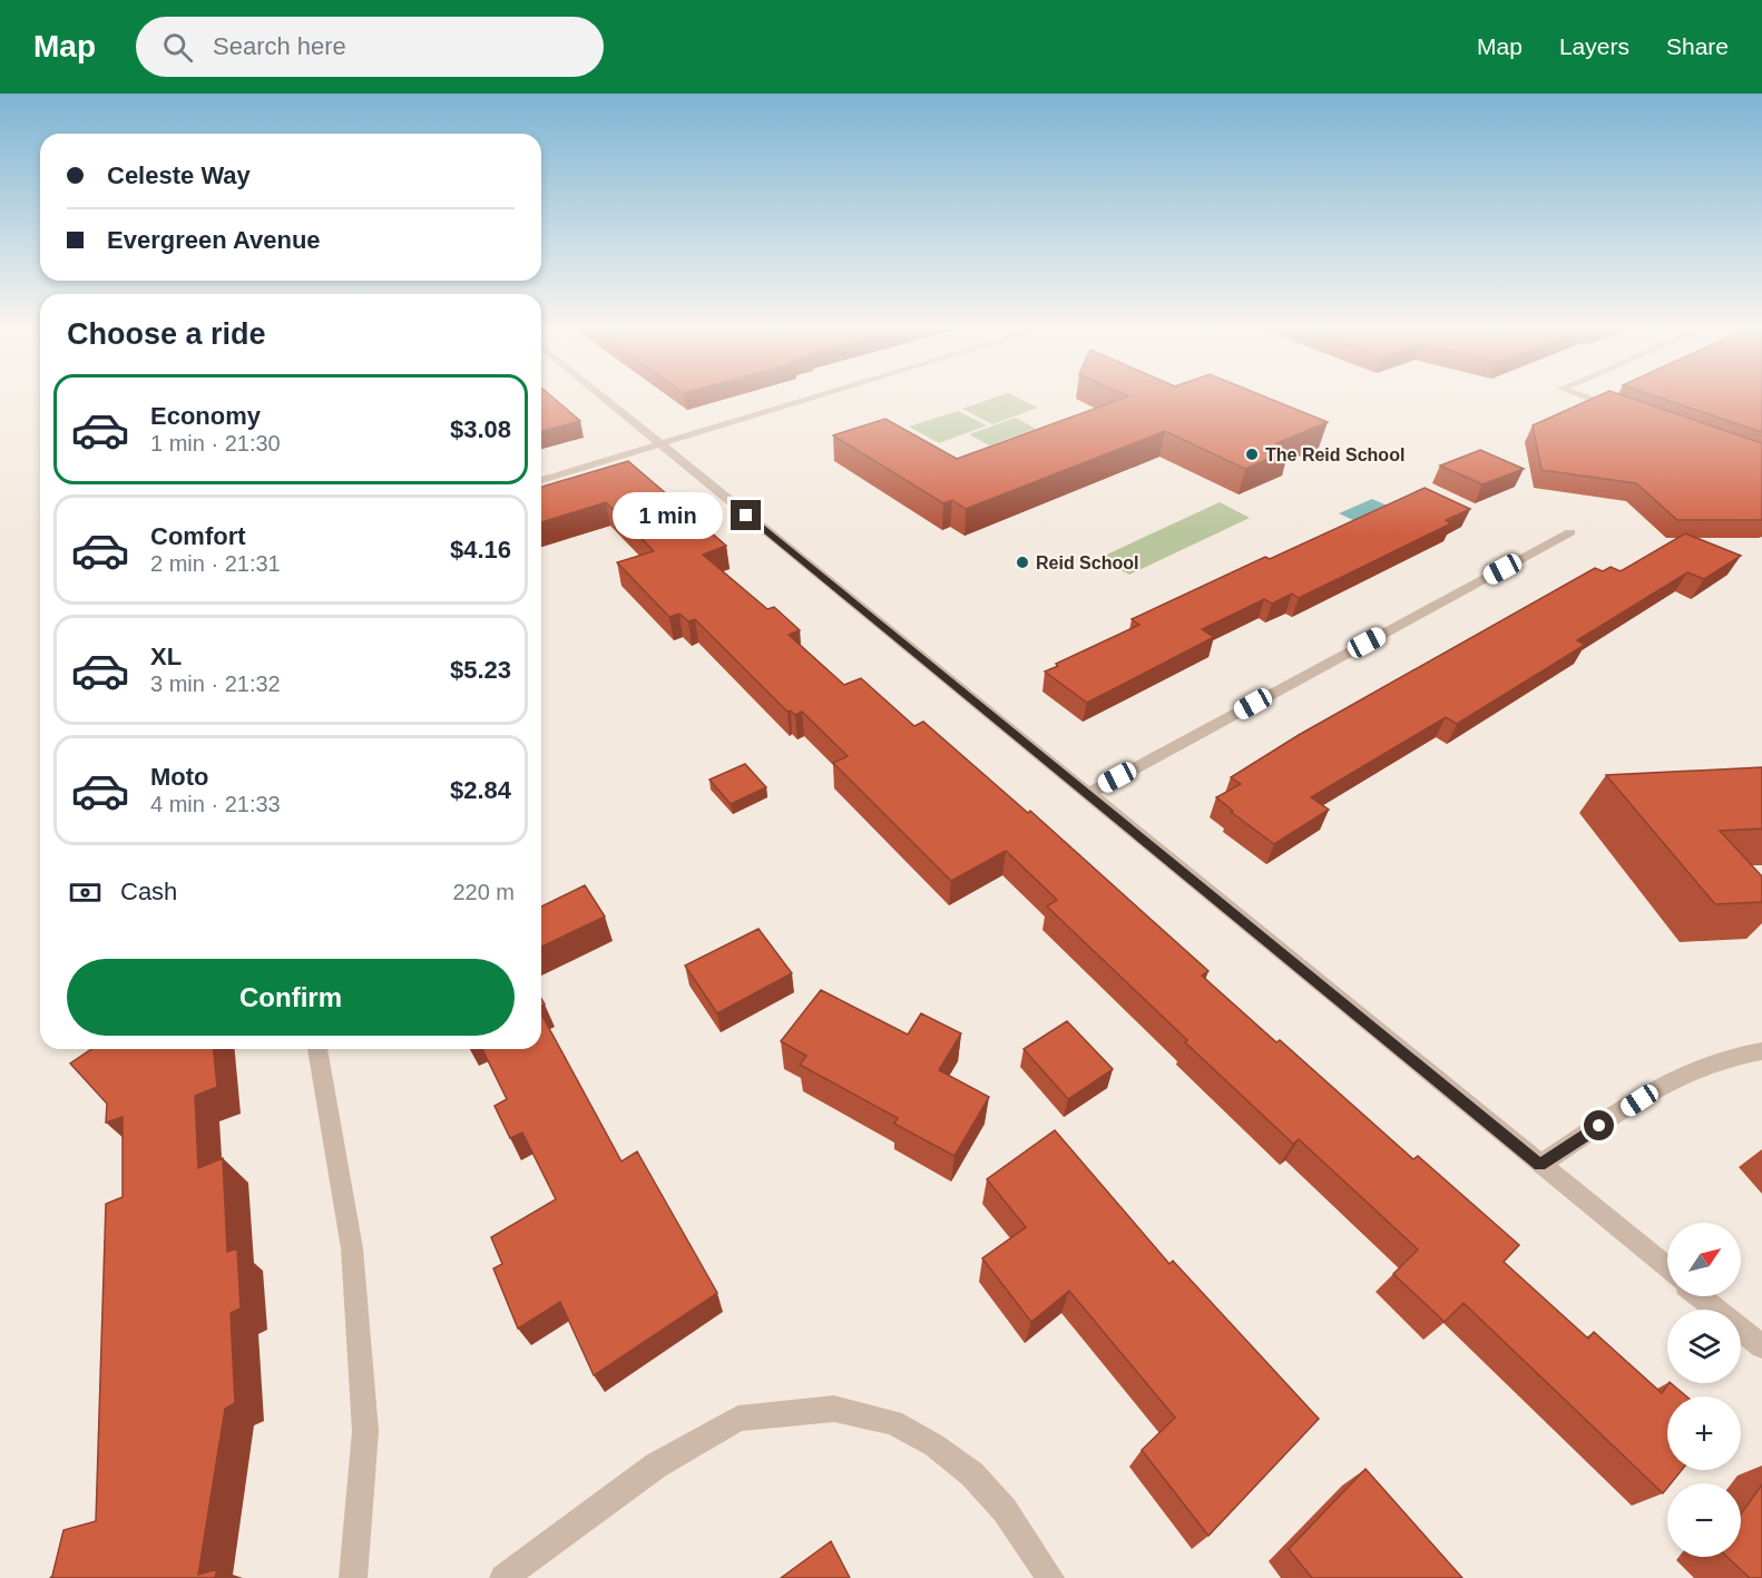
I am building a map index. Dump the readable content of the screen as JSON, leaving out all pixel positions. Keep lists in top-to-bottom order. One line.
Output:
{"places":["The Reid School","Reid School"],"north":"top right","page":{"header":"Map","search":"Search here","nav":["Map","Layers","Share"],"banner":["Celeste Way","Evergreen Avenue"],"heading":"Choose a ride","list":[{"name":"Economy","note":"1 min · 21:30","value":"$3.08"},{"name":"Comfort","note":"2 min · 21:31","value":"$4.16"},{"name":"XL","note":"3 min · 21:32","value":"$5.23"},{"name":"Moto","note":"4 min · 21:33","value":"$2.84"}],"bubble":"1 min","pay":["Cash","220 m"],"buttons":"Confirm","map_buttons":["+","−"]}}
